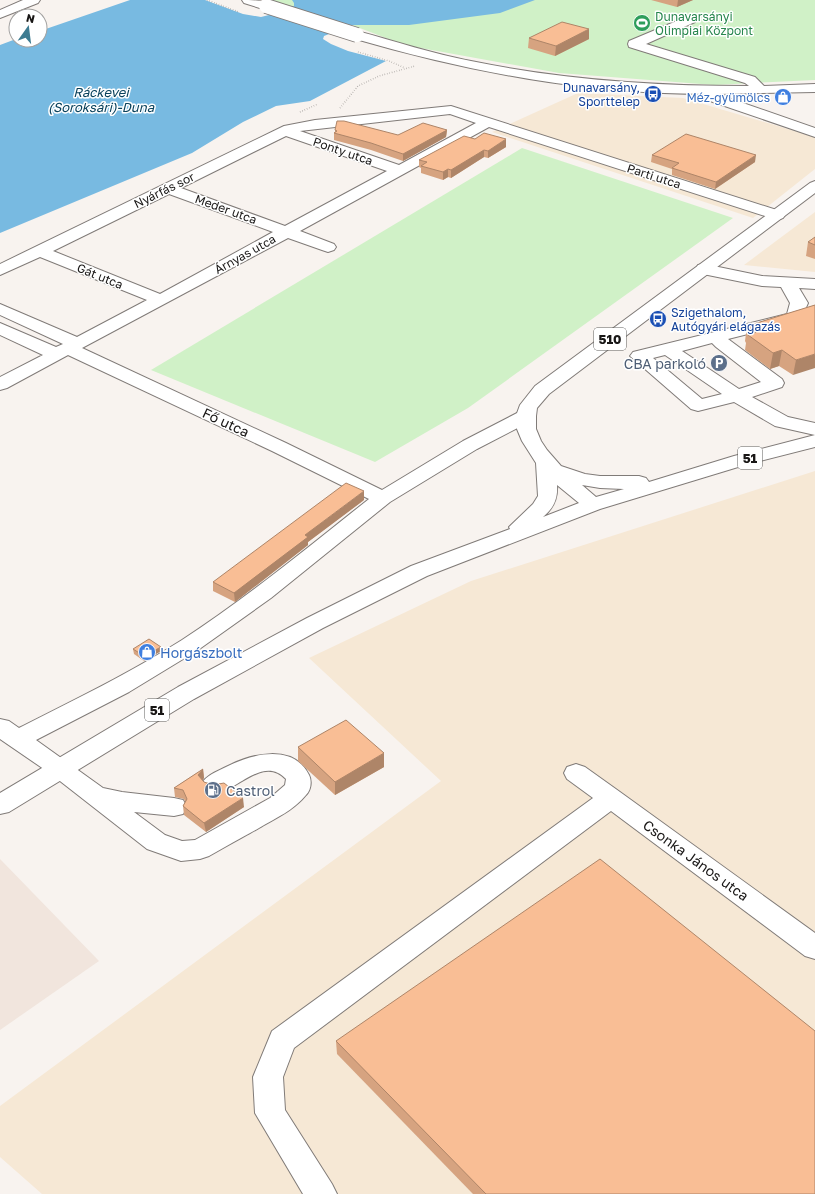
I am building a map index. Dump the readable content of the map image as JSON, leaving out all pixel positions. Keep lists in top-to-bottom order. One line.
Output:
{"streets":{"street":["Ponty utca","Parti utca","Nyárfás sor","Meder utca","Árnyas utca","Gát utca","510","Fő utca","51","Csonka János utca"]},"crossings":[["Ponty utca","Nyárfás sor"],["Ponty utca","Árnyas utca"],["Parti utca","Nyárfás sor"],["Parti utca","Árnyas utca"],["Parti utca","510"],["Nyárfás sor","Meder utca"],["Nyárfás sor","Árnyas utca"],["Nyárfás sor","Gát utca"],["Meder utca","Árnyas utca"],["Árnyas utca","Gát utca"],["Árnyas utca","Fő utca"]],"water":["Ráckevei (Soroksári)-Duna"],"places":{"sports":["Dunavarsányi Olimpiai Központ"],"bus stop":["Dunavarsány, Sporttelep","Szigethalom, Autógyári elágazás"],"shop":["Méz-gyümölcs","Horgászbolt"],"parking":["CBA parkoló"],"fuel station":["Castrol"]},"north":"top"}
